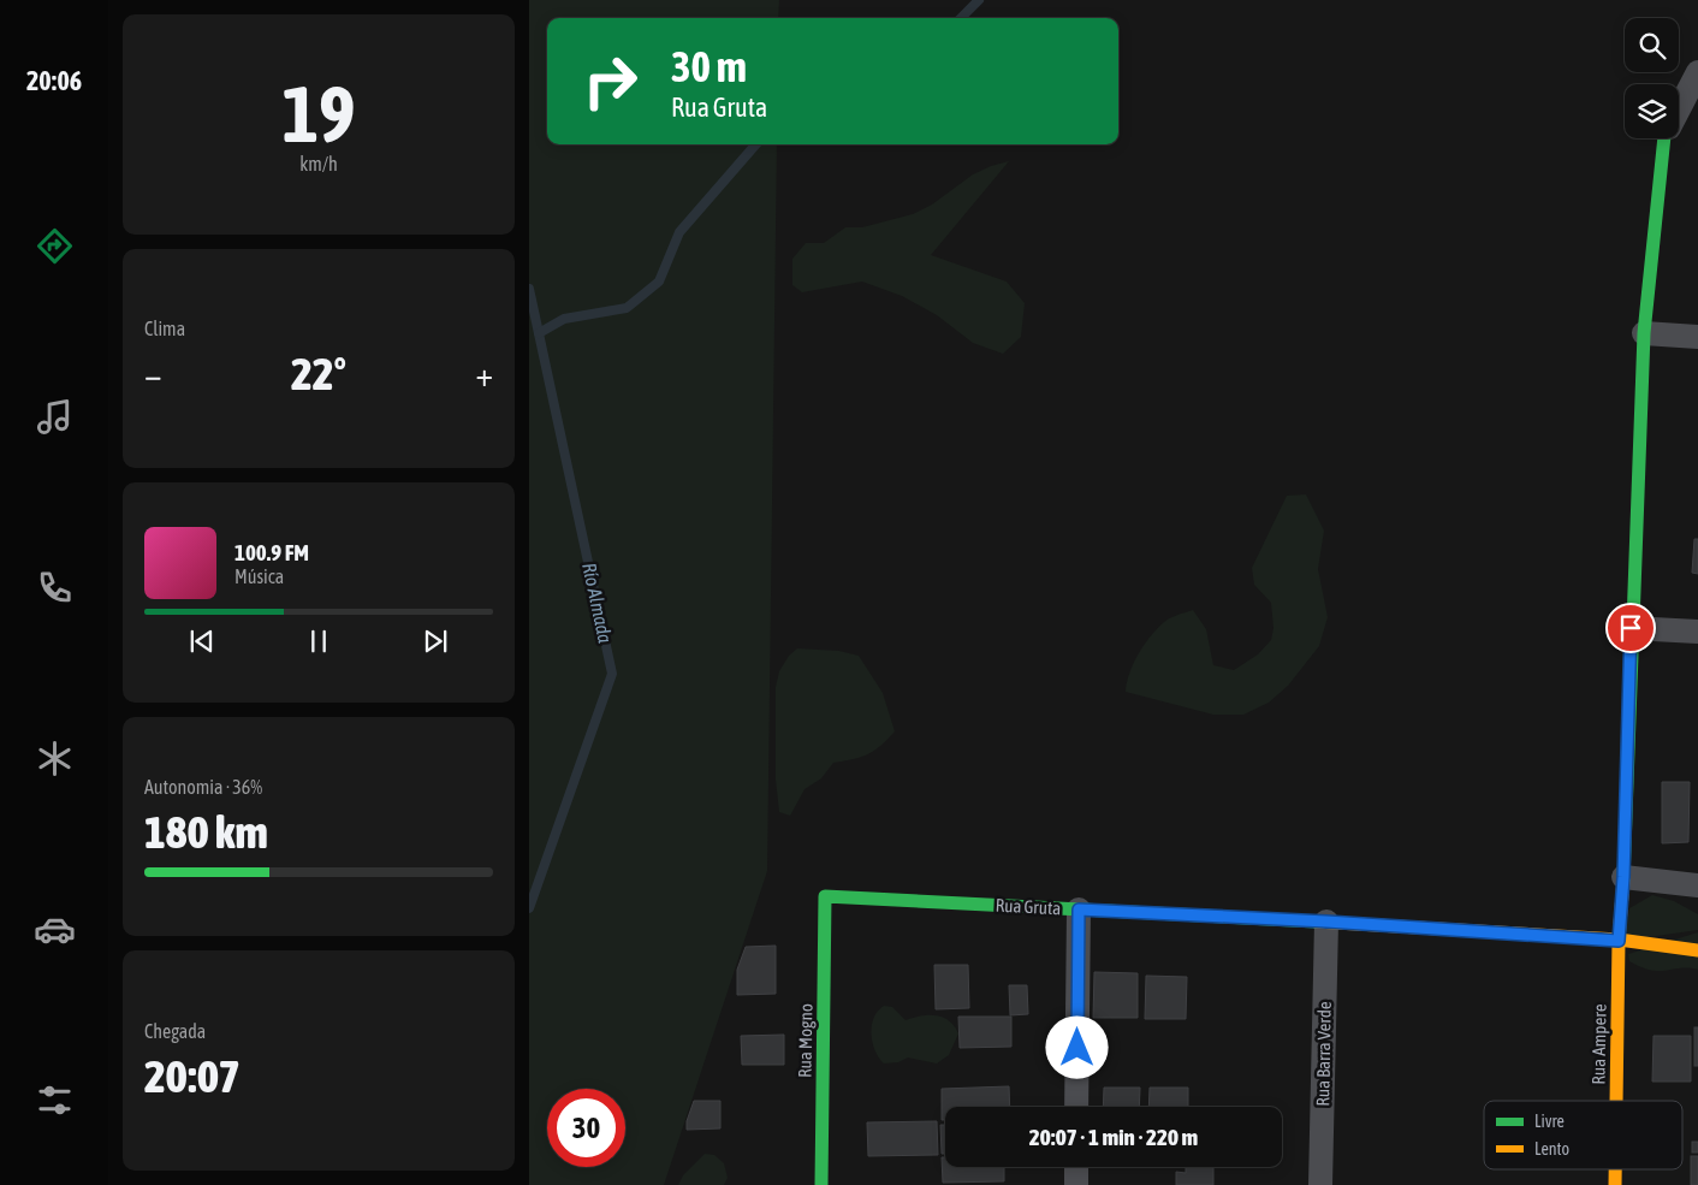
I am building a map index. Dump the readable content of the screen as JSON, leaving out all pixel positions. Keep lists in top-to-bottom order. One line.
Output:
{"streets":{"street":["Rua Gruta","Rua Mogno","Rua Ampere","Rua Barra Verde"]},"crossings":[["Rua Gruta","Rua Mogno"],["Rua Gruta","Rua Ampere"],["Rua Gruta","Rua Barra Verde"]],"water":["Río Almada"],"legend":["Livre","Lento"],"page":{"tabs":"20:06","tile":[["19","km/h"],"Clima",["Autonomia · 36%","180 km"],["Chegada","20:07"]],"turn":["30 m","Rua Gruta"],"heat":["−","22°","+"],"song":["100.9 FM","Música"],"limit":"30","trip":"20:07 · 1 min · 220 m"}}
